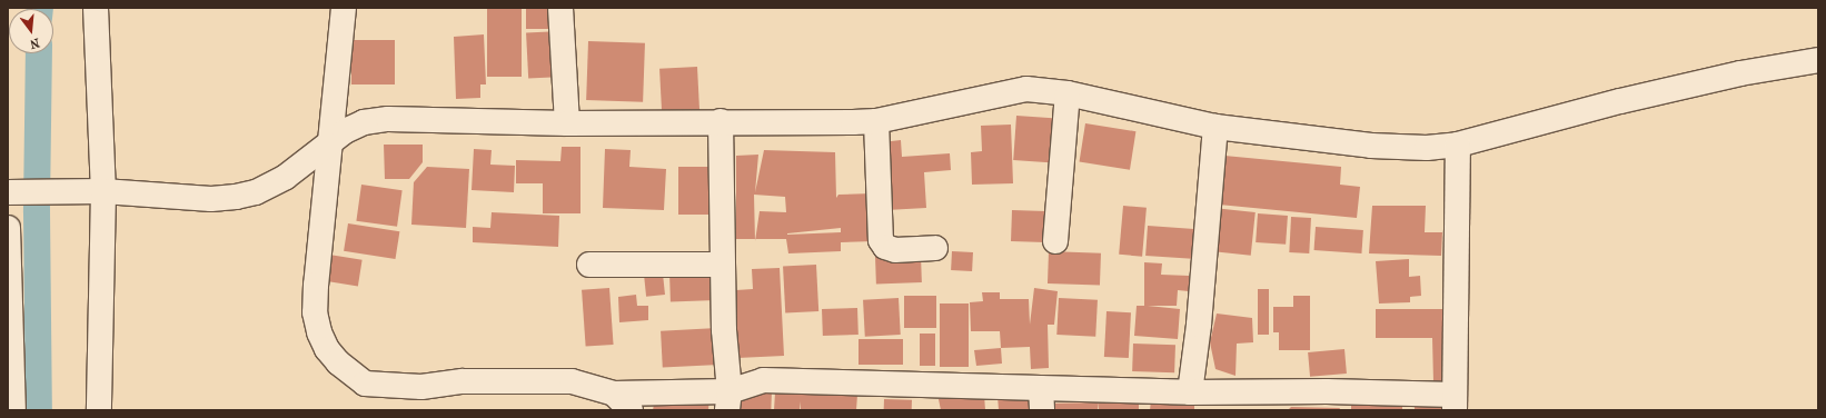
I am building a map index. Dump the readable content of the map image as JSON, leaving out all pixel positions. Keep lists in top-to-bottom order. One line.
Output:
{"north":"bottom"}
